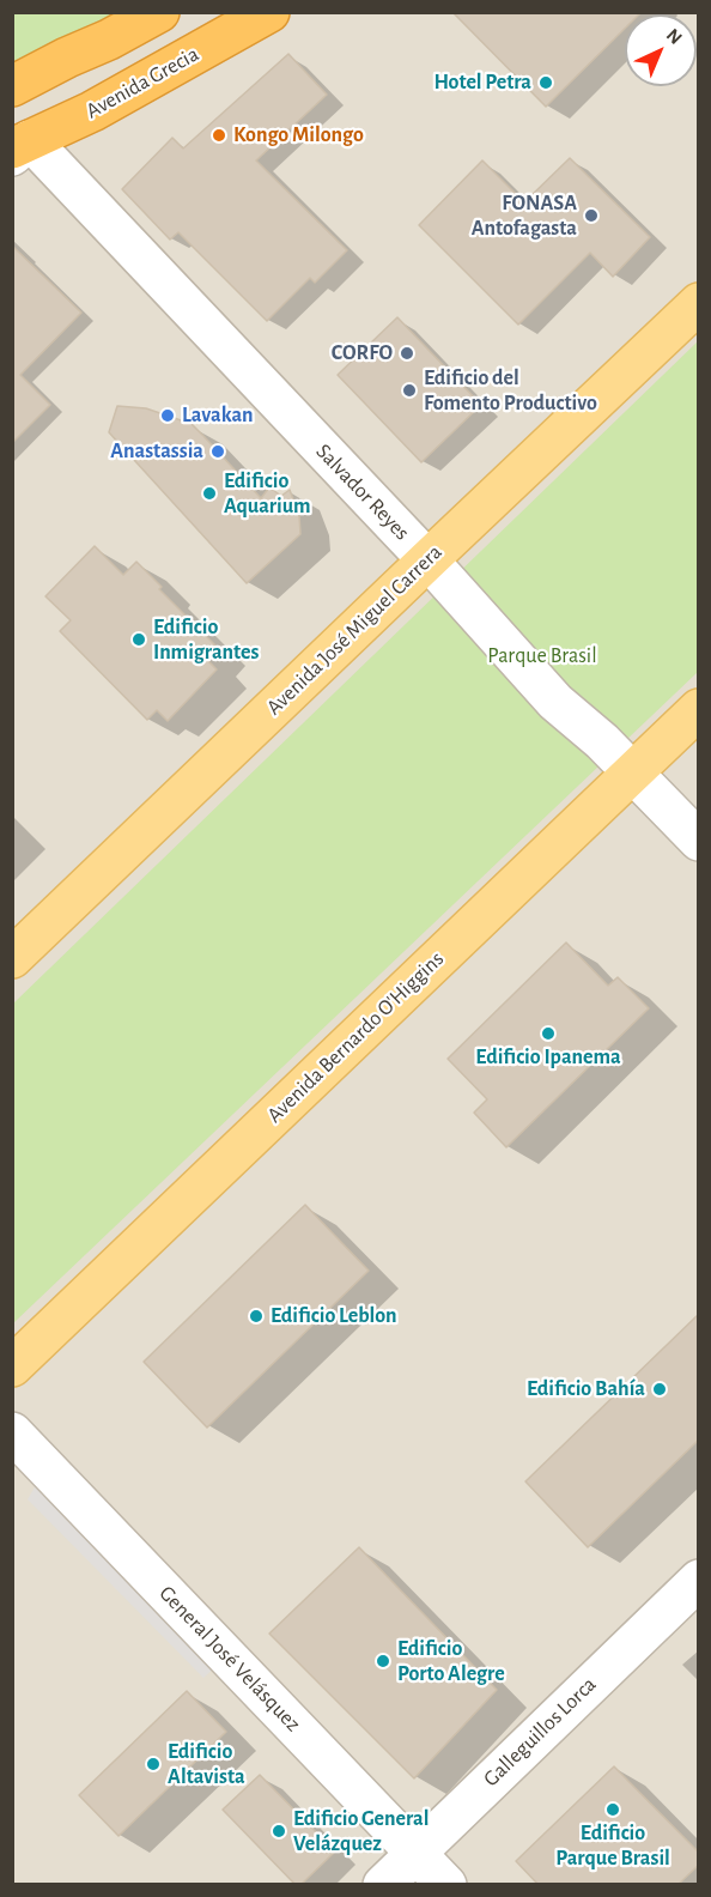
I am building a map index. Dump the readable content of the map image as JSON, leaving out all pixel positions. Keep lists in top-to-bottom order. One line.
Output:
{"streets":{"highway":["Avenida Grecia"],"main road":["Avenida José Miguel Carrera","Avenida Bernardo O'Higgins"],"street":["Salvador Reyes","General José Velásquez","Galleguillos Lorca"]},"crossings":[["Avenida Grecia","Salvador Reyes"],["Salvador Reyes","Avenida José Miguel Carrera"],["Salvador Reyes","Avenida Bernardo O'Higgins"],["General José Velásquez","Galleguillos Lorca"]],"parks":["Parque Brasil"],"places":["Hotel Petra","Kongo Milongo","FONASA Antofagasta","CORFO","Edificio del Fomento Productivo","Lavakan","Anastassia","Edificio Aquarium","Edificio Inmigrantes","Edificio Ipanema","Edificio Leblon","Edificio Bahía","Edificio Porto Alegre","Edificio Altavista","Edificio Parque Brasil","Edificio General Velázquez"],"north":"top right"}
